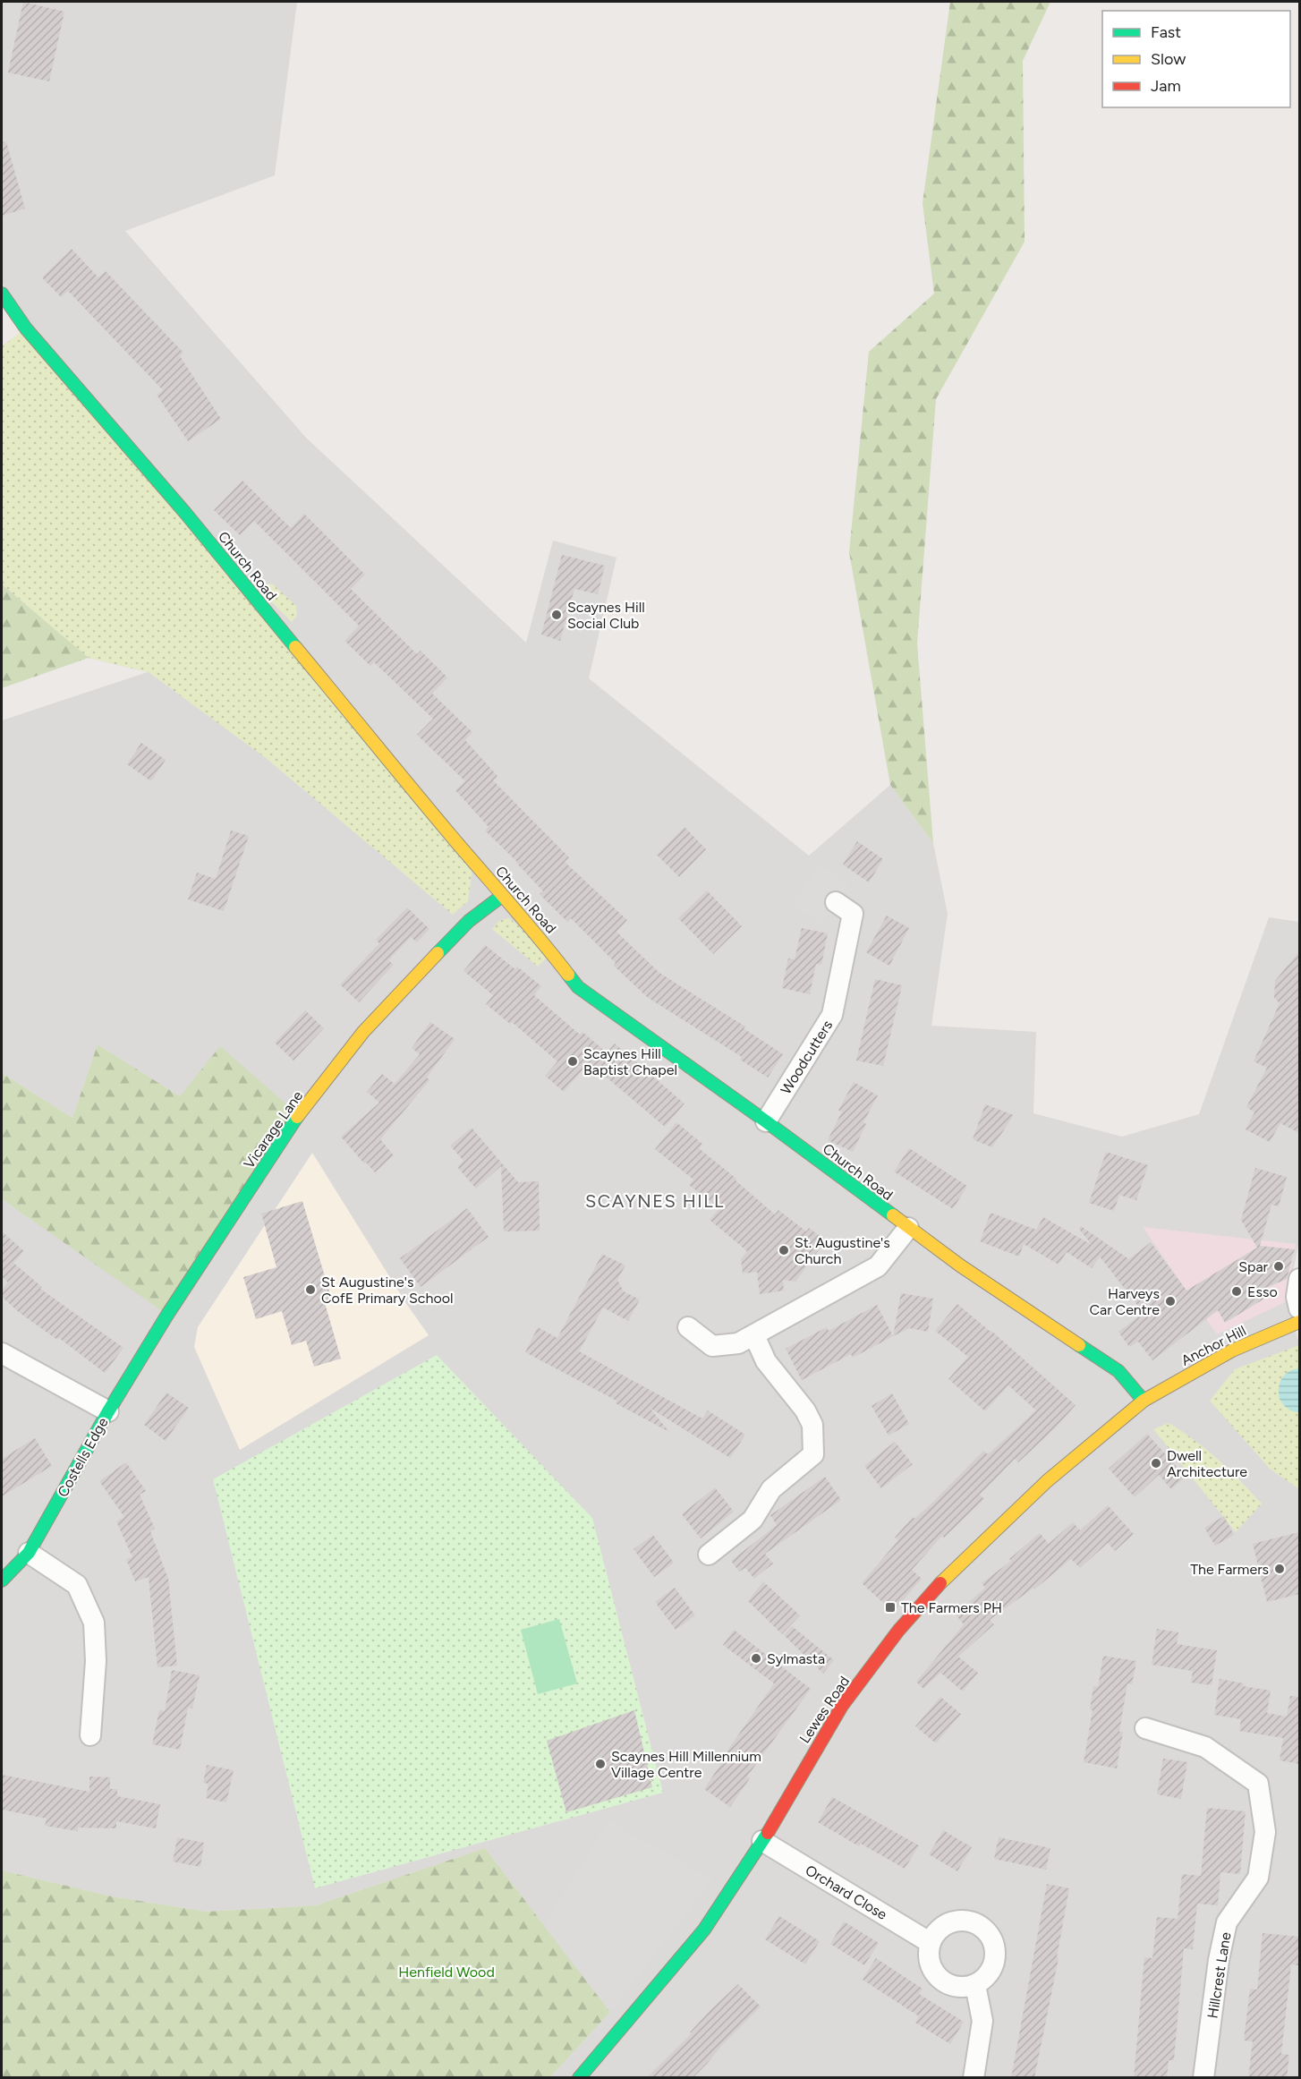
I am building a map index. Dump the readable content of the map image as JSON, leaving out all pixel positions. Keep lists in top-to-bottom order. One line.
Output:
{"streets":{"main road":["Church Road","Vicarage Lane","Anchor Hill","Costells Edge","Lewes Road"],"street":["Woodcutters","Orchard Close","Hillcrest Lane"]},"crossings":[["Church Road","Woodcutters"],["Church Road","Vicarage Lane"],["Church Road","Anchor Hill"],["Church Road","Lewes Road"],["Vicarage Lane","Costells Edge"],["Anchor Hill","Lewes Road"],["Lewes Road","Orchard Close"]],"districts":["SCAYNES HILL"],"parks":["Henfield Wood"],"places":{"other":["Scaynes Hill Social Club","Scaynes Hill Baptist Chapel","St. Augustine's Church","Spar","St Augustine's CofE Primary School","Esso","Harveys Car Centre","Dwell Architecture","The Farmers","Sylmasta","Scaynes Hill Millennium Village Centre"],"transit":["The Farmers PH"]},"legend":["Fast","Slow","Jam"]}
